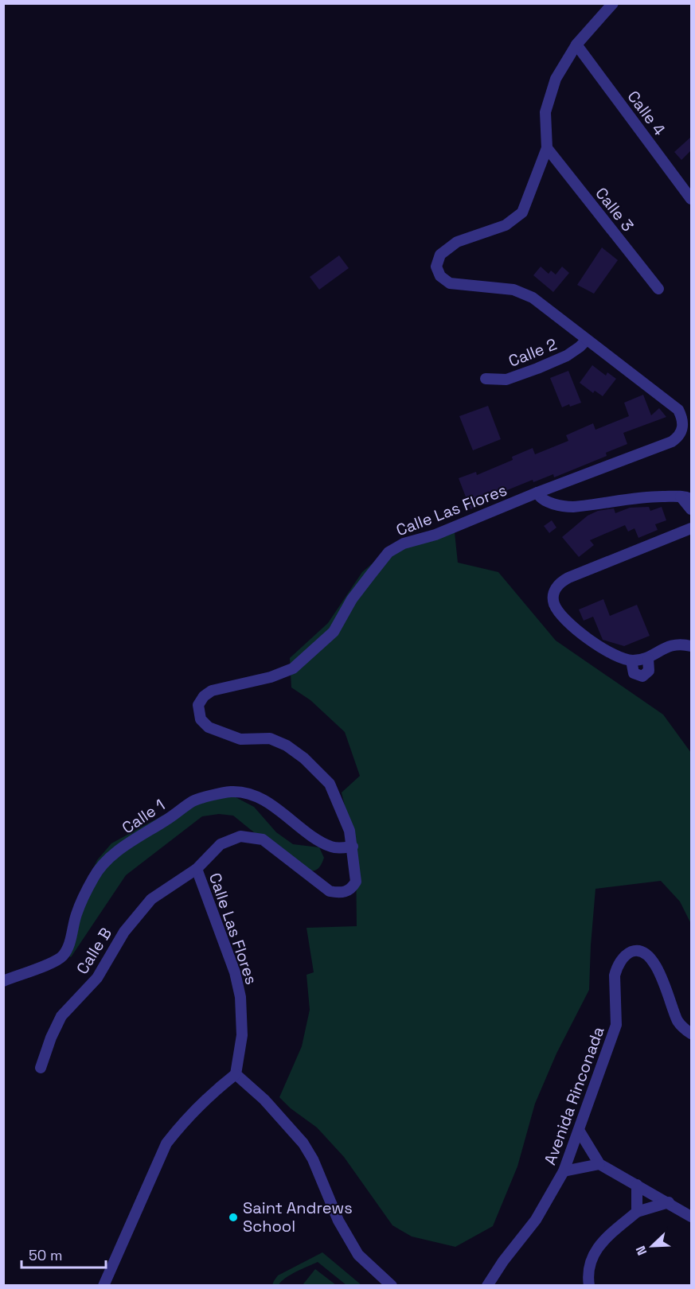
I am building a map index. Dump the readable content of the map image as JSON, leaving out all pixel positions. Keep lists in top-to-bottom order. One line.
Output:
{"streets":{"street":["Calle 4","Calle 3","Calle 2","Calle Las Flores","Calle 1","Calle B","Avenida Rinconada"]},"crossings":[["Calle 4","Calle Las Flores"],["Calle 3","Calle Las Flores"],["Calle 2","Calle Las Flores"],["Calle Las Flores","Calle 1"],["Calle Las Flores","Calle B"]],"places":["Saint Andrews School"],"scale_bar":"50 m","north":"bottom left"}
